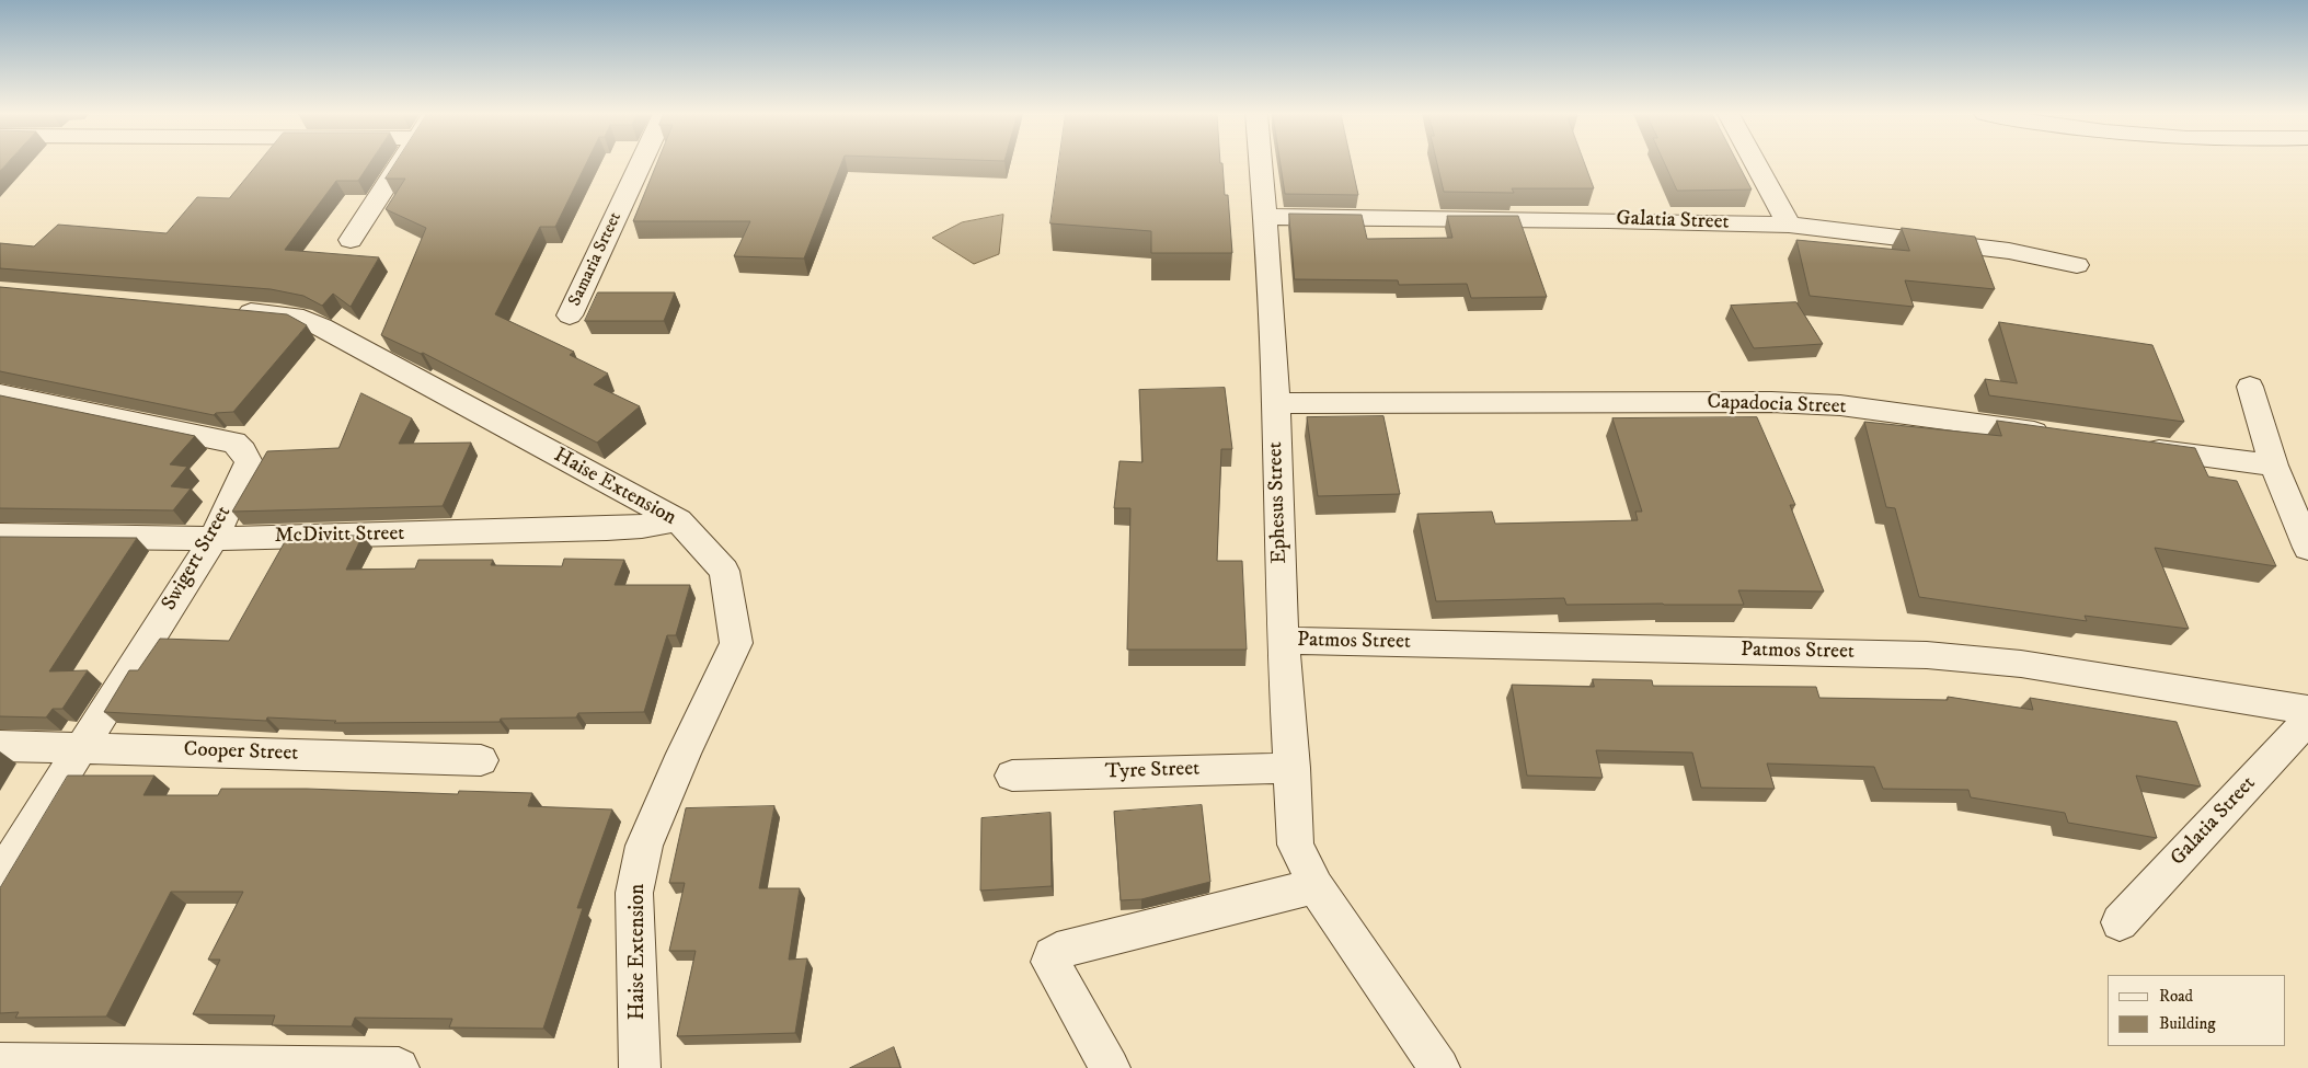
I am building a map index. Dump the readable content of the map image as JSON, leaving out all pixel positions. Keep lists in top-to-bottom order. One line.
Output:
{"streets":{"street":["Galatia Street","Samaria Srteet","Capadocia Street","Haise Extension","Ephesus Street","McDivitt Street","Swigert Street","Patmos Street","Cooper Street","Tyre Street"]},"crossings":[["Galatia Street","Ephesus Street"],["Capadocia Street","Ephesus Street"],["Haise Extension","McDivitt Street"],["Ephesus Street","Patmos Street"],["Ephesus Street","Tyre Street"],["McDivitt Street","Swigert Street"],["Swigert Street","Cooper Street"]],"legend":["Road","Building"]}
